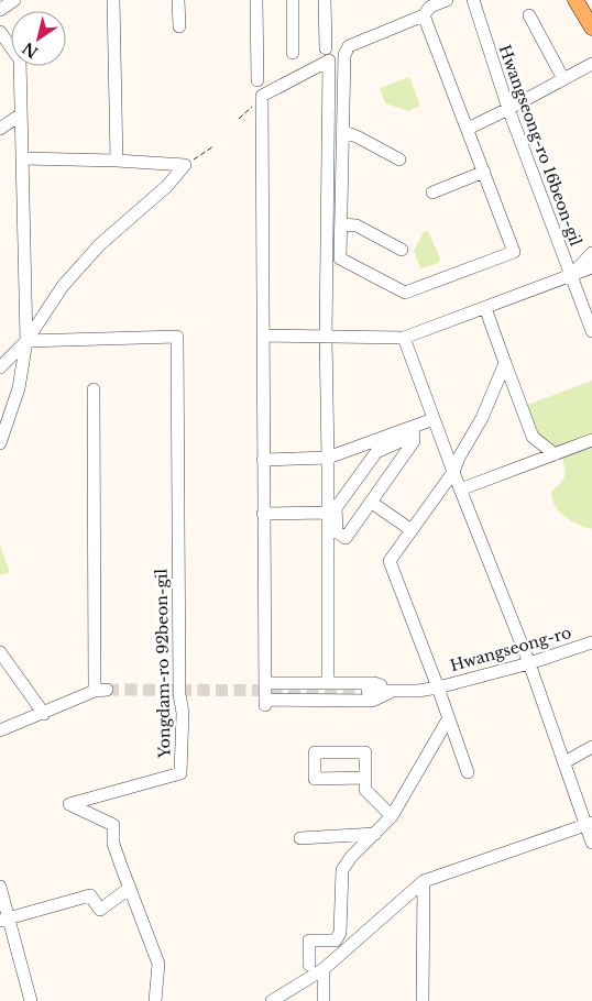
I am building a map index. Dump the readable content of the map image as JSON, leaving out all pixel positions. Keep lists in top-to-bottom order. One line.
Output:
{"streets":{"street":["Hwangseong-ro 16beon-gil","Hwangseong-ro","Yongdam-ro 92beon-gil"]},"north":"bottom left"}
